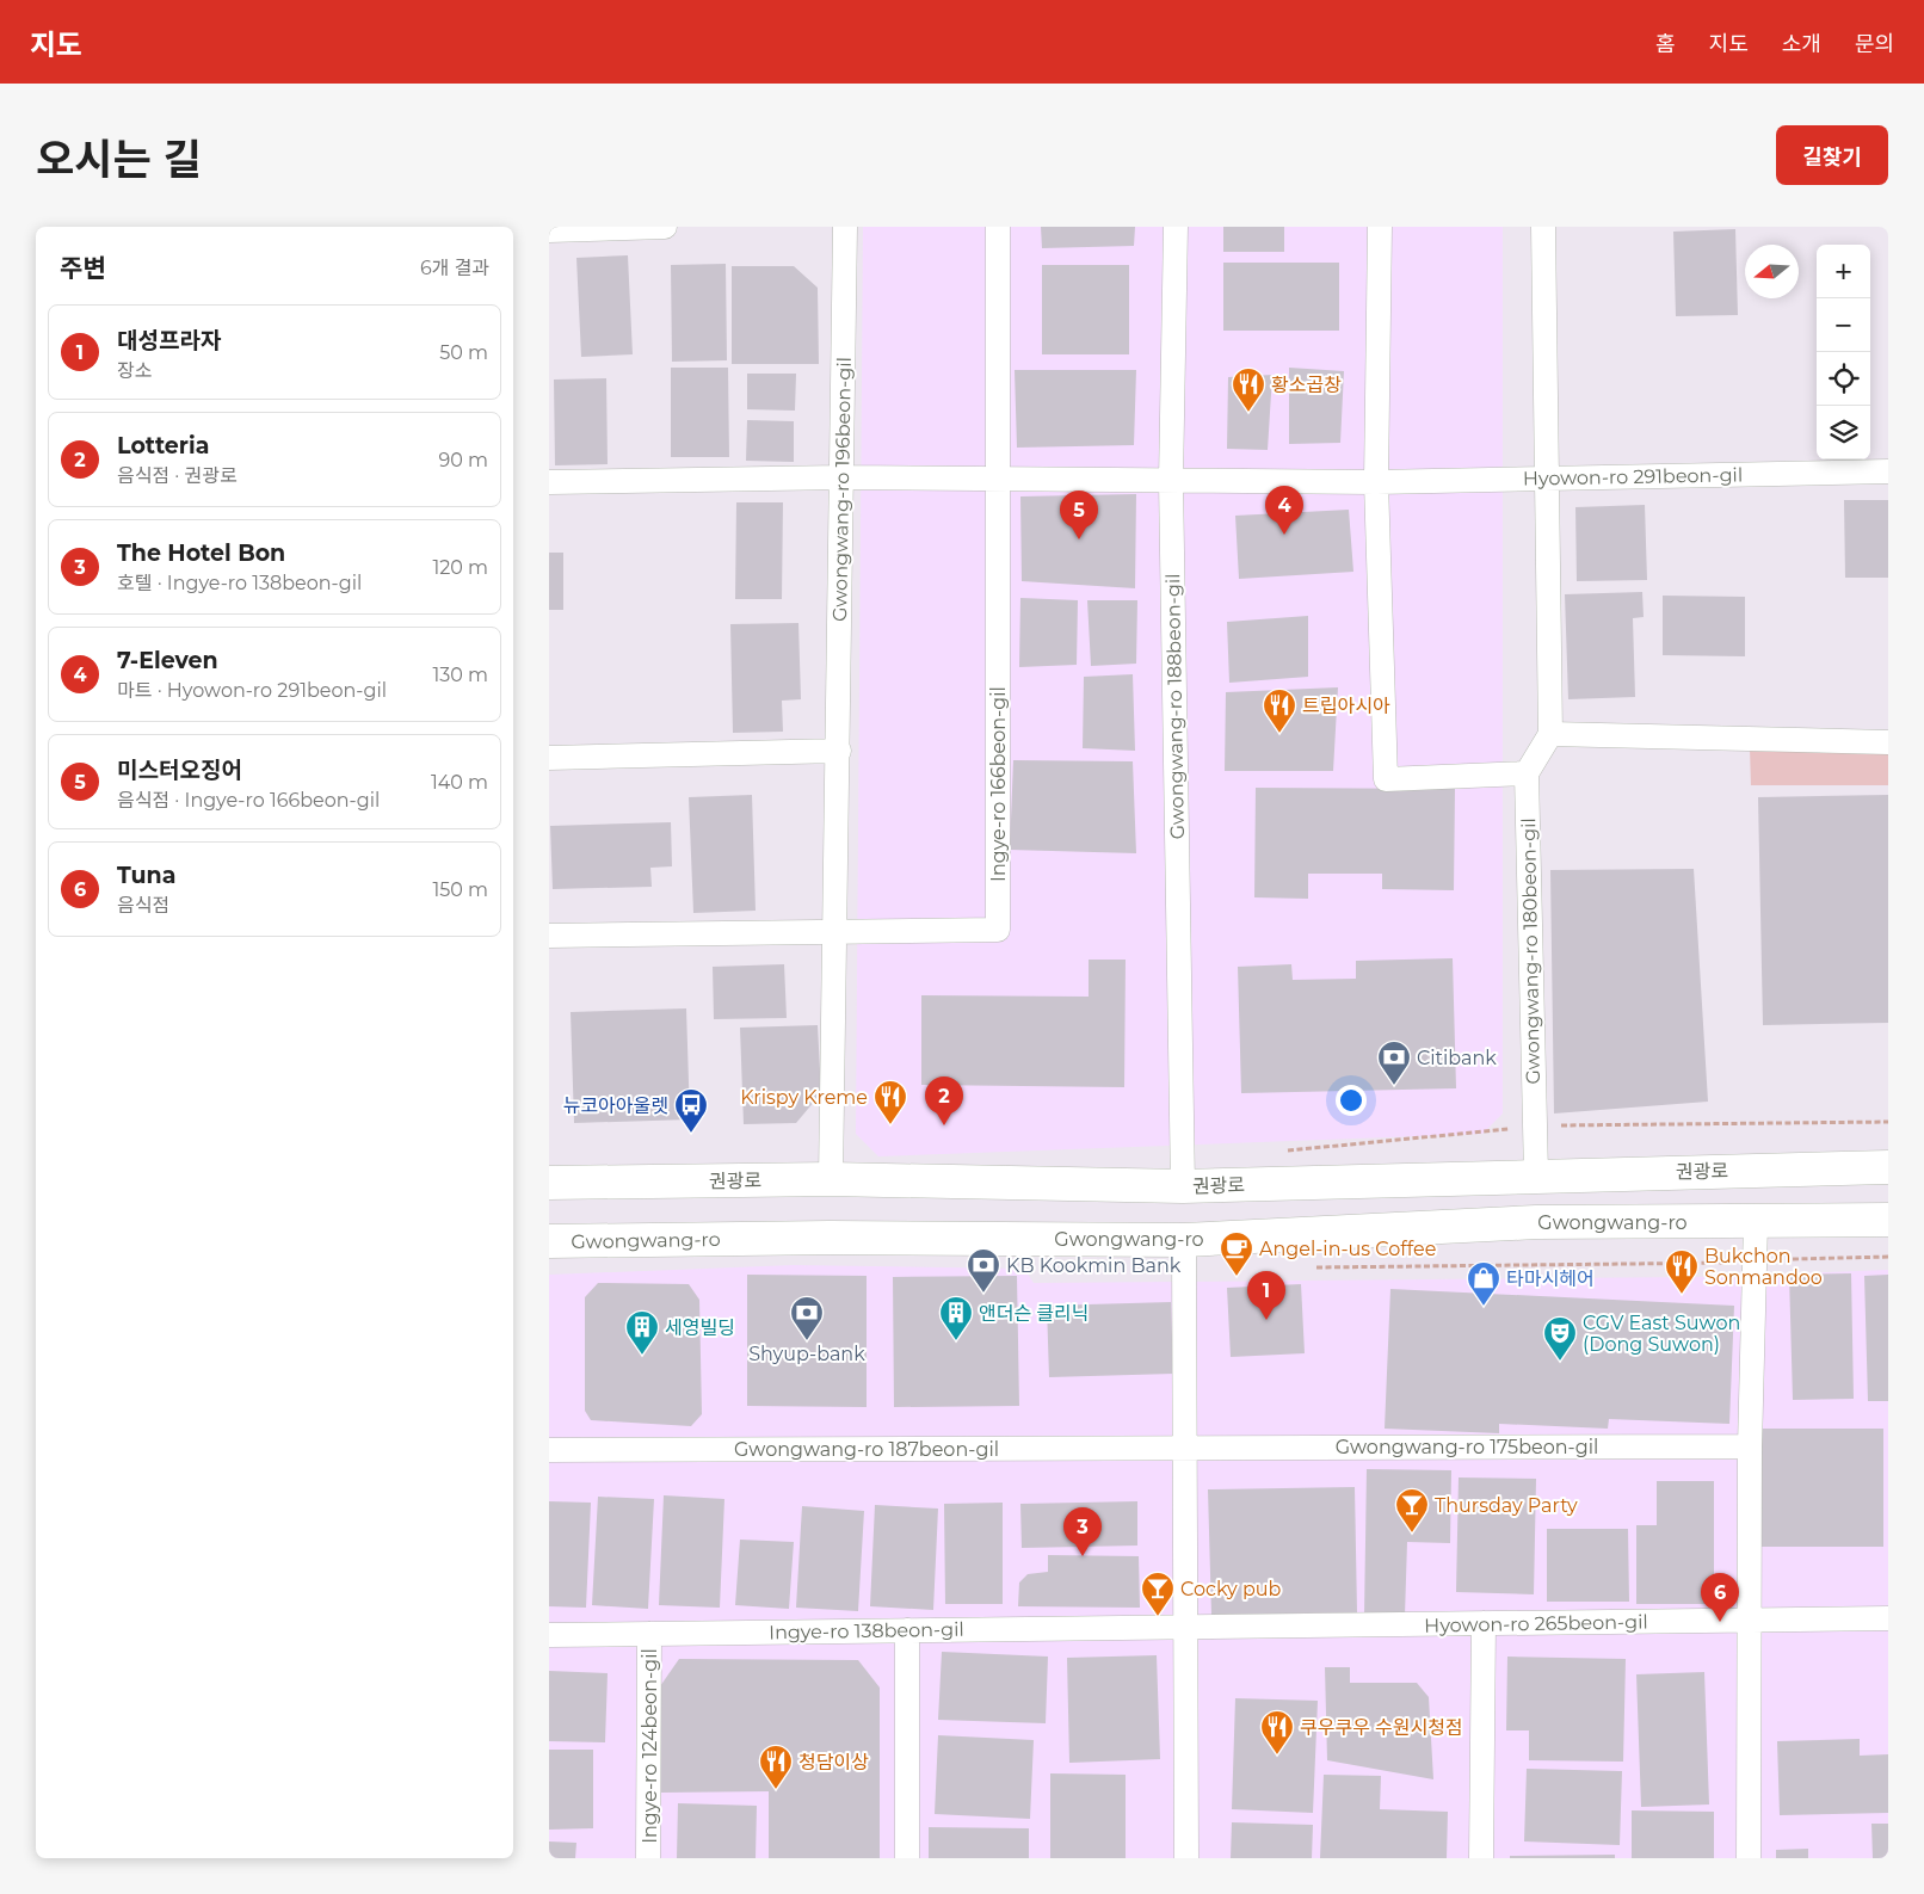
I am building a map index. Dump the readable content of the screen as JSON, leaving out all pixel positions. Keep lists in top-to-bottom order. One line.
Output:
{"streets":{"street":["Hyowon-ro 291beon-gil","Gwongwang-ro 196beon-gil","Gwongwang-ro 188beon-gil","Ingye-ro 166beon-gil","Gwongwang-ro 180beon-gil","권광로","Gwongwang-ro","Gwongwang-ro 175beon-gil","Gwongwang-ro 187beon-gil","Hyowon-ro 265beon-gil","Ingye-ro 138beon-gil","Ingye-ro 124beon-gil"]},"crossings":[["Hyowon-ro 291beon-gil","Gwongwang-ro 188beon-gil"],["Gwongwang-ro 196beon-gil","Ingye-ro 166beon-gil"],["Gwongwang-ro 196beon-gil","권광로"],["Gwongwang-ro 188beon-gil","권광로"],["Gwongwang-ro 180beon-gil","권광로"],["Gwongwang-ro 175beon-gil","Gwongwang-ro 187beon-gil"],["Hyowon-ro 265beon-gil","Ingye-ro 138beon-gil"],["Ingye-ro 138beon-gil","Ingye-ro 124beon-gil"]],"places":{"restaurant":["황소곱창","트립아시아","Krispy Kreme","Bukchon Sonmandoo","쿠우쿠우 수원시청점","청담이상"],"bank":["Citibank","KB Kookmin Bank","Shyup-bank"],"bus stop":["뉴코아아울렛"],"cafe":["Angel-in-us Coffee"],"shop":["타마시헤어"],"building":["앤더슨 클리닉","세영빌딩"],"theatre":["CGV East Suwon (Dong Suwon)"],"bar":["Thursday Party","Cocky pub"]},"north":"left","page":{"header":"지도","nav":["홈","지도","소개","문의"],"title":"오시는 길","buttons":"길찾기","heading":["주변","6개 결과"],"map_buttons":["+","−"],"list":[{"mark":"1","name":"대성프라자","note":"장소","value":"50 m"},{"mark":"2","name":"Lotteria","note":"음식점 · 권광로","value":"90 m"},{"mark":"3","name":"The Hotel Bon","note":"호텔 · Ingye-ro 138beon-gil","value":"120 m"},{"mark":"4","name":"7-Eleven","note":"마트 · Hyowon-ro 291beon-gil","value":"130 m"},{"mark":"5","name":"미스터오징어","note":"음식점 · Ingye-ro 166beon-gil","value":"140 m"},{"mark":"6","name":"Tuna","note":"음식점","value":"150 m"}],"pins":["4","5","2","1","3","6"]}}
